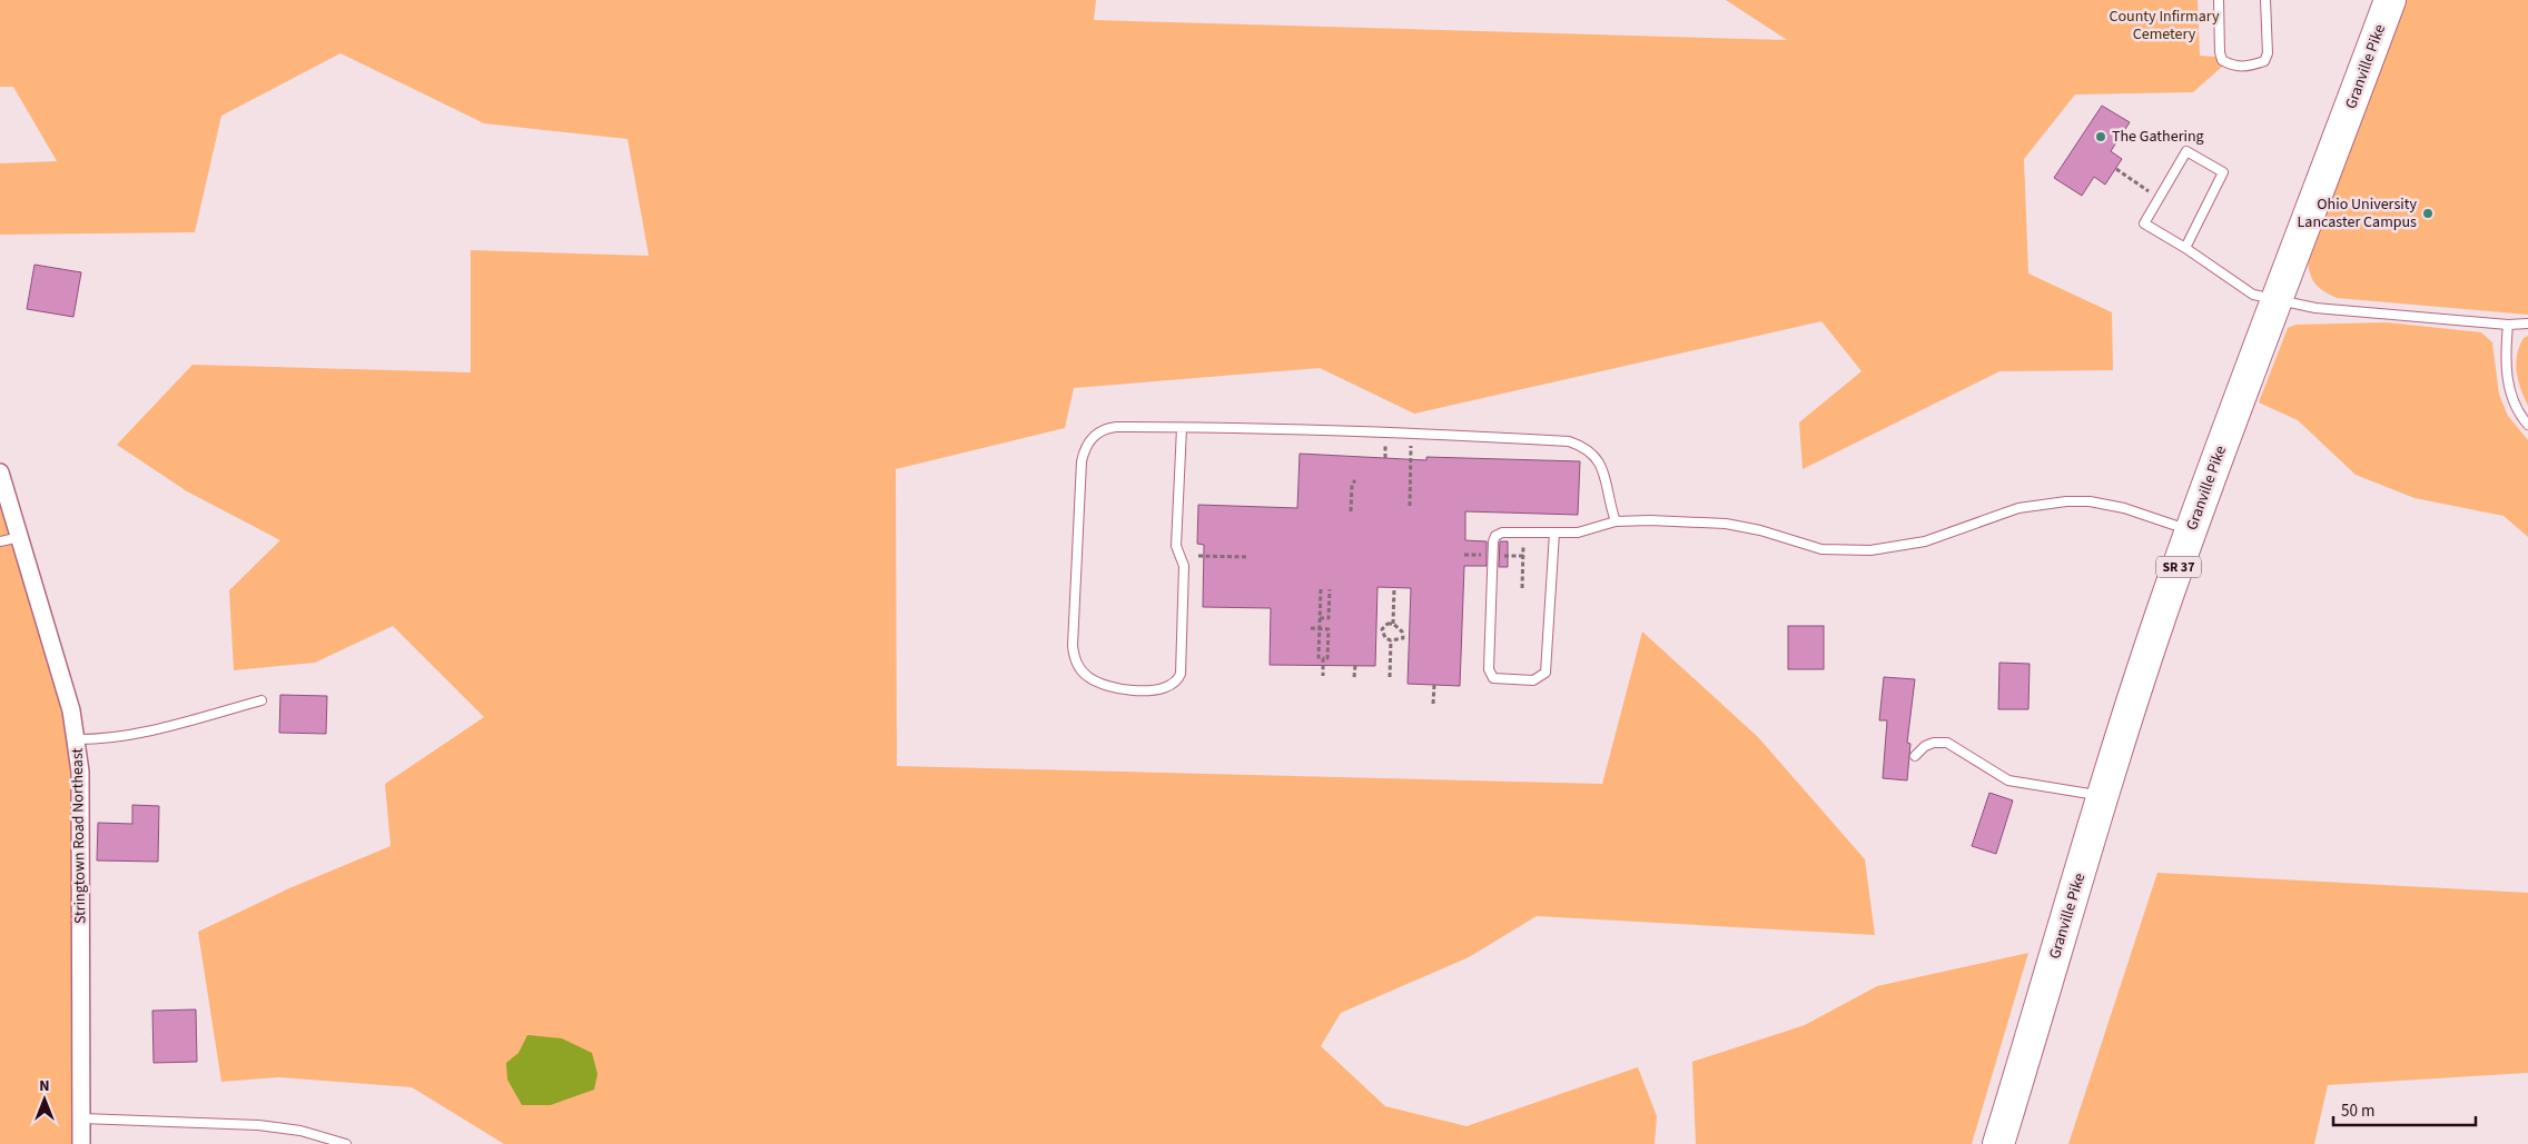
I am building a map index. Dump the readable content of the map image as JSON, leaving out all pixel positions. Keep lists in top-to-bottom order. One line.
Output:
{"streets":{"highway":["Granville Pike","SR 37"],"street":["Stringtown Road Northeast"]},"parks":["County Infirmary Cemetery"],"places":["The Gathering","Ohio University Lancaster Campus"],"scale_bar":"50 m","north":"top"}
